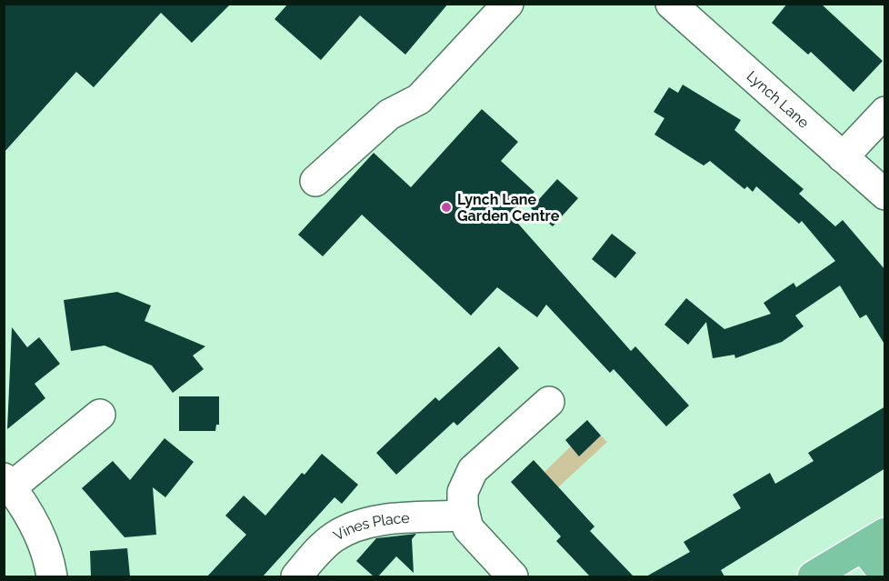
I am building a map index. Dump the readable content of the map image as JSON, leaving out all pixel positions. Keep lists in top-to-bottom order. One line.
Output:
{"streets":{"street":["Lynch Lane","Vines Place"]},"places":["Lynch Lane Garden Centre"]}
